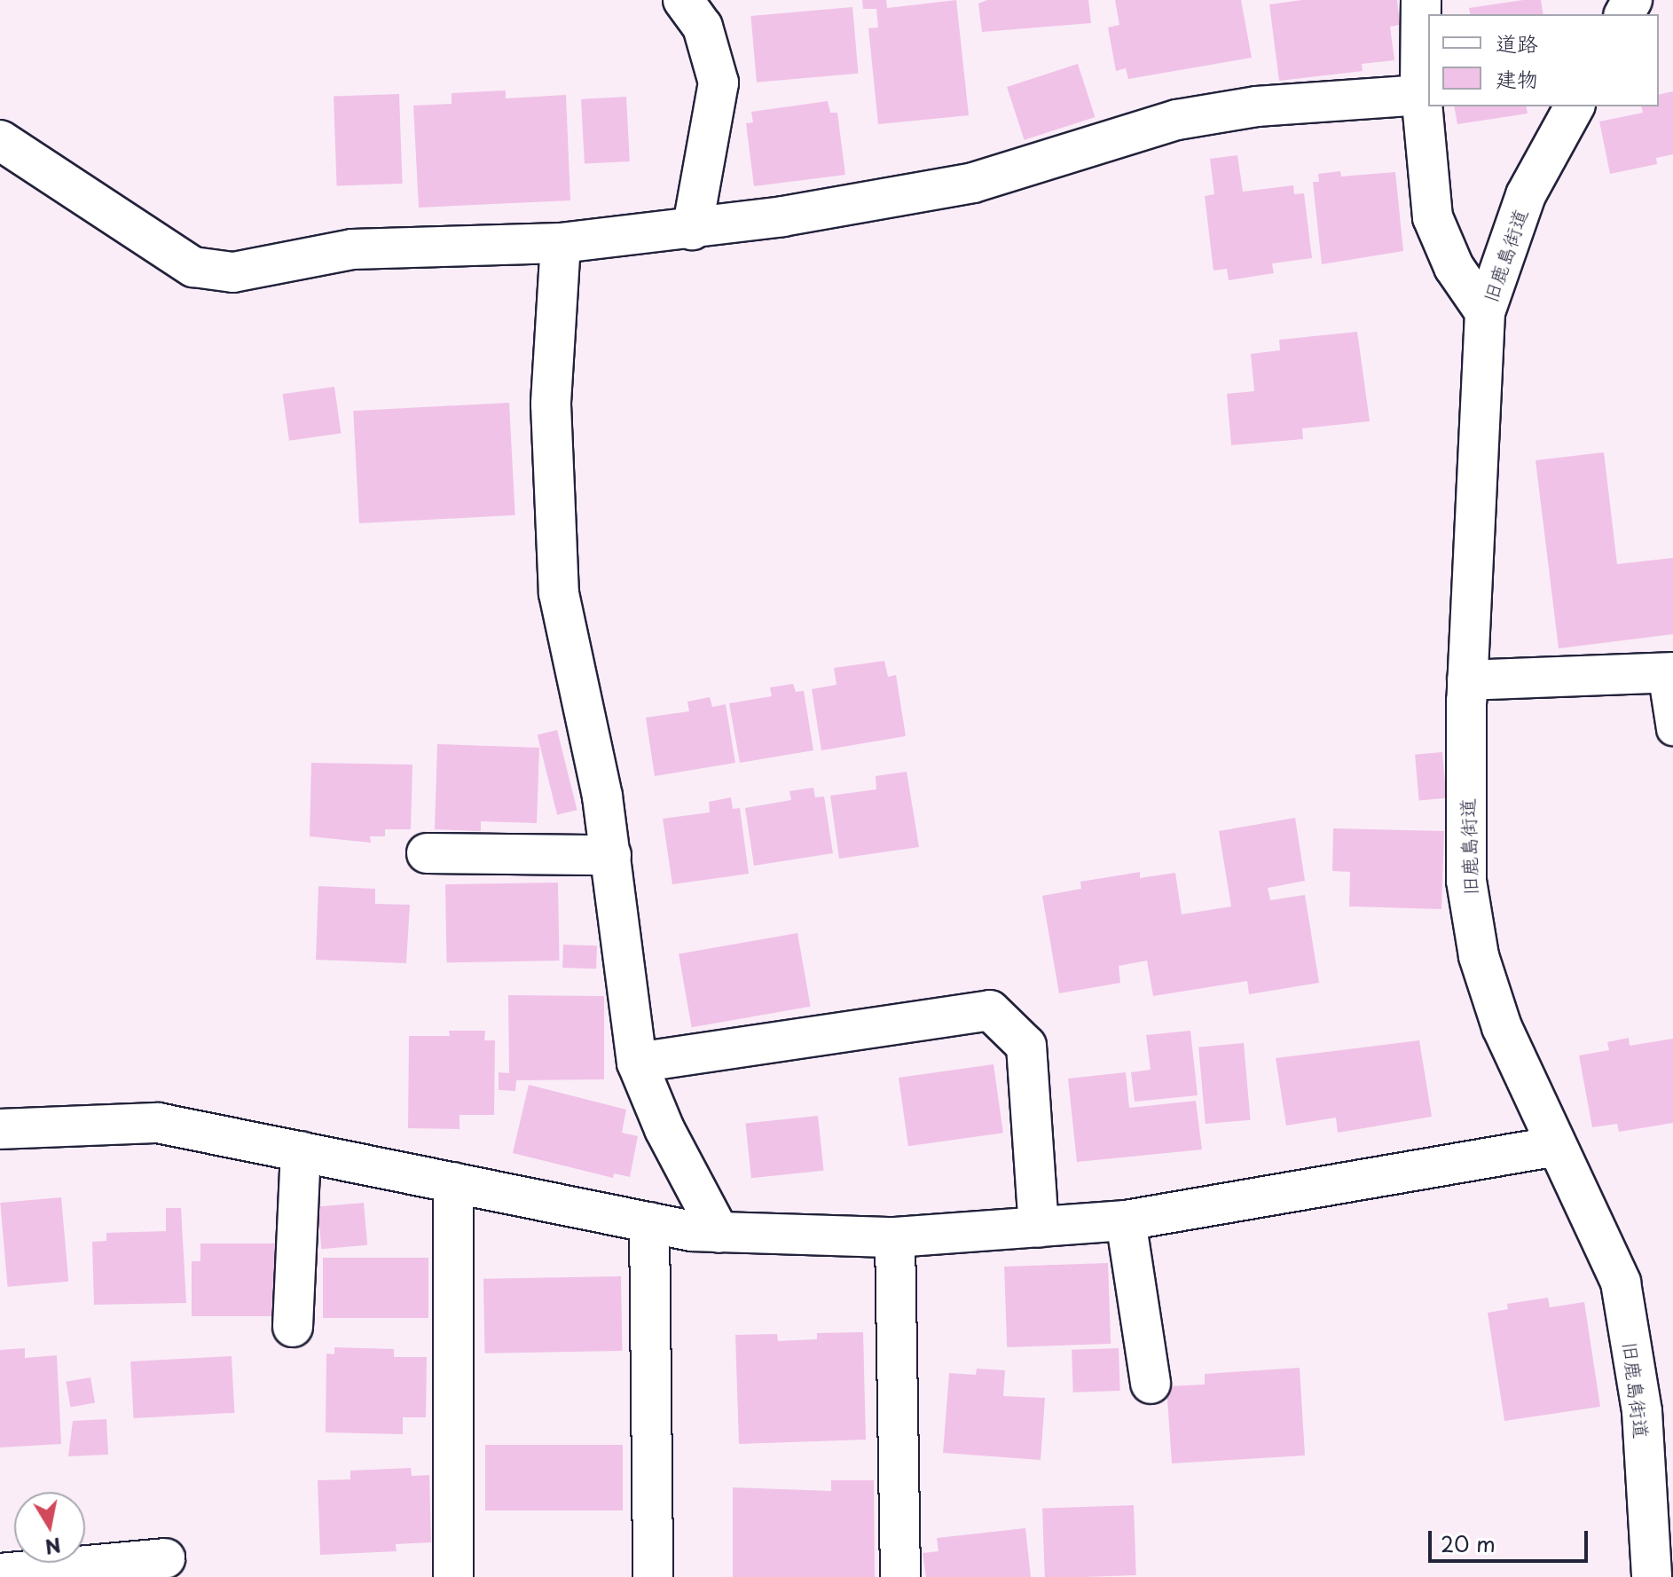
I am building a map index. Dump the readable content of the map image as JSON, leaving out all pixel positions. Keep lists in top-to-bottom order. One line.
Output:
{"streets":{"street":["旧鹿島街道"]},"legend":["道路","建物"],"scale_bar":"20 m","north":"bottom"}
